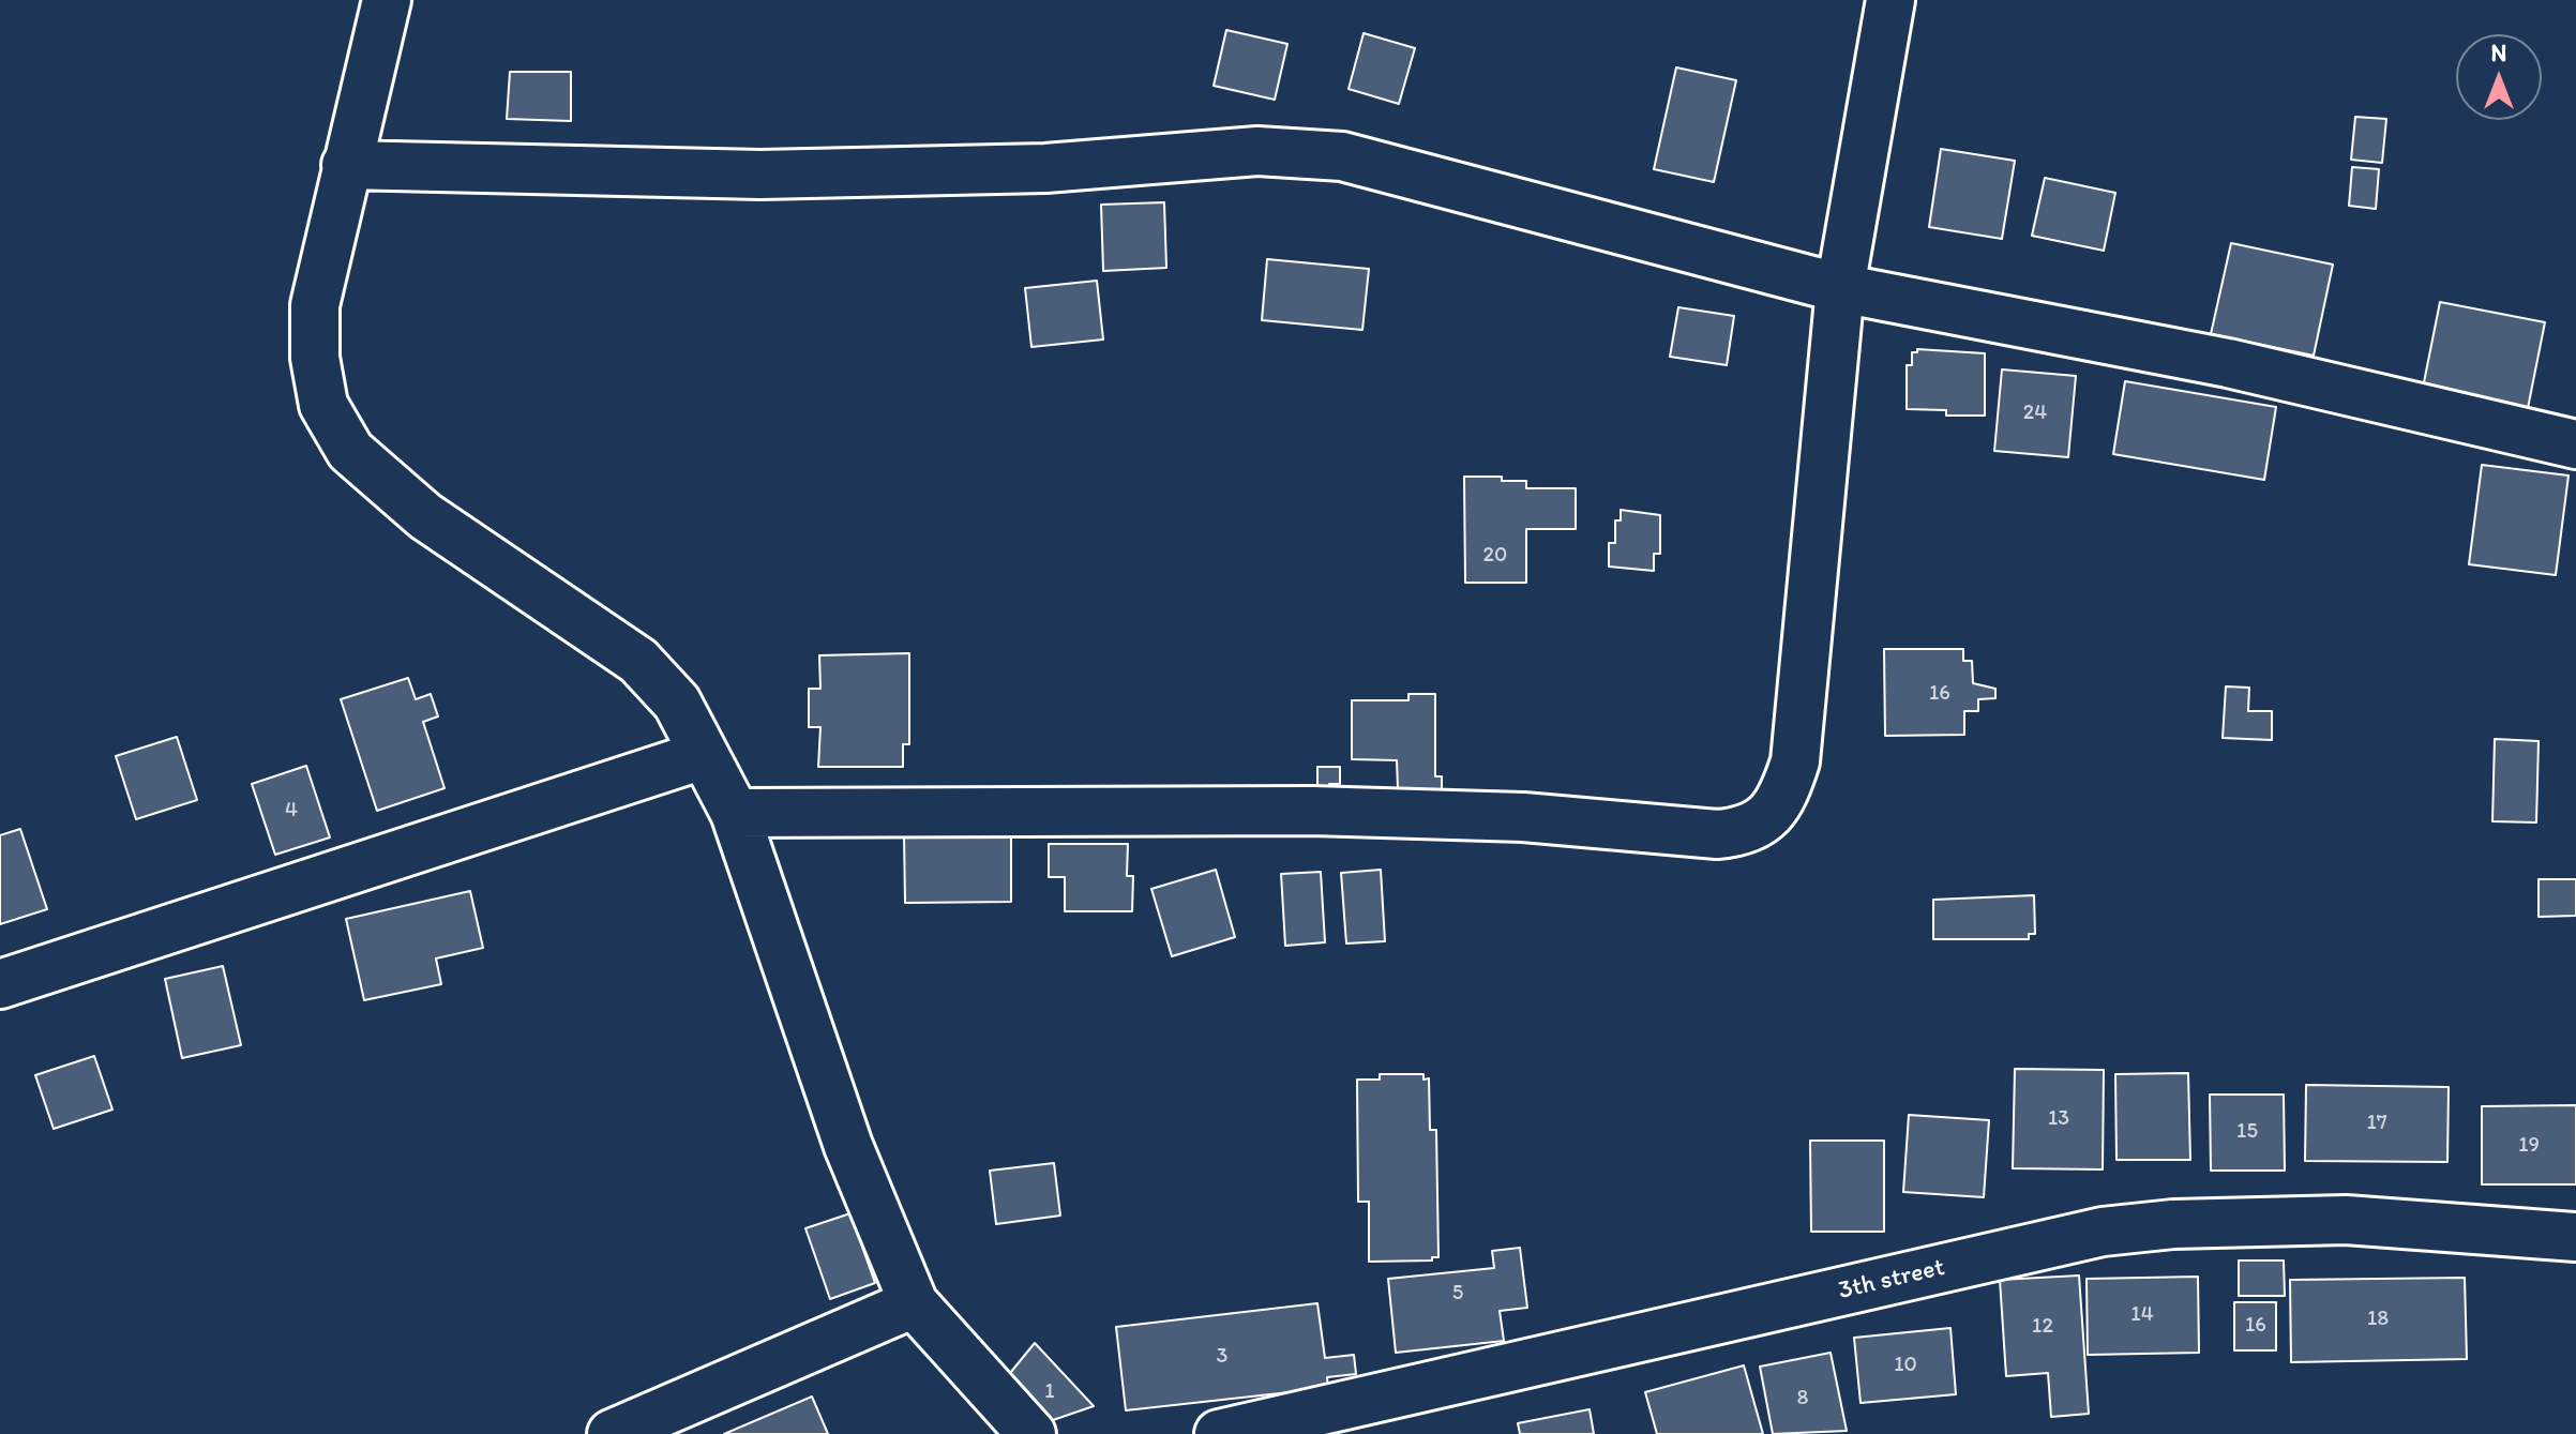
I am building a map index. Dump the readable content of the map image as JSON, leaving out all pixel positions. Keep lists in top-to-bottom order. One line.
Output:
{"streets":{"street":["3th street"]},"house_numbers":["24","20","16","4","13","17","15","19","5","14","18","16","12","3","10","1","8"],"north":"top"}
